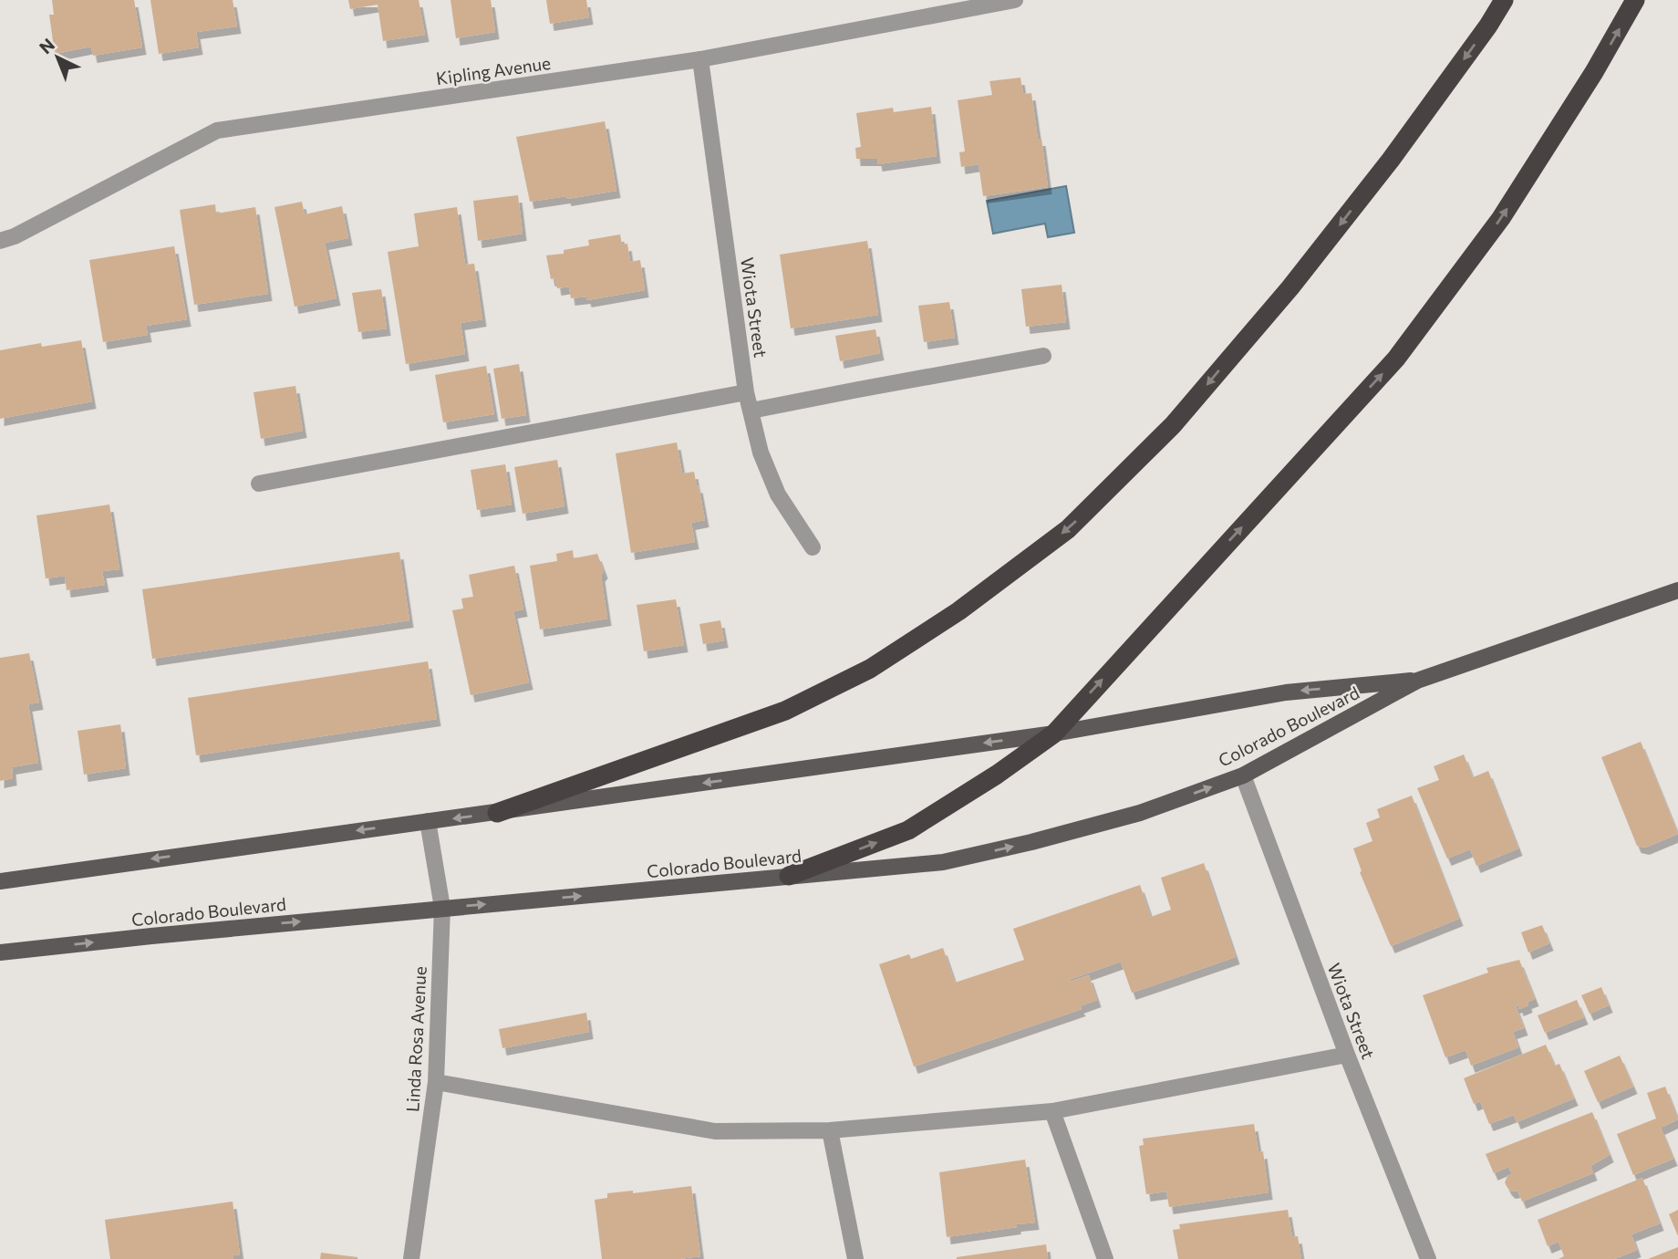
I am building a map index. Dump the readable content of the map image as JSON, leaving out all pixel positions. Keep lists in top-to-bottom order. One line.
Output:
{"streets":{"main road":["Colorado Boulevard"],"street":["Kipling Avenue","Wiota Street","Linda Rosa Avenue"]},"crossings":[["Kipling Avenue","Wiota Street"],["Wiota Street","Colorado Boulevard"],["Colorado Boulevard","Linda Rosa Avenue"]],"north":"top left"}
